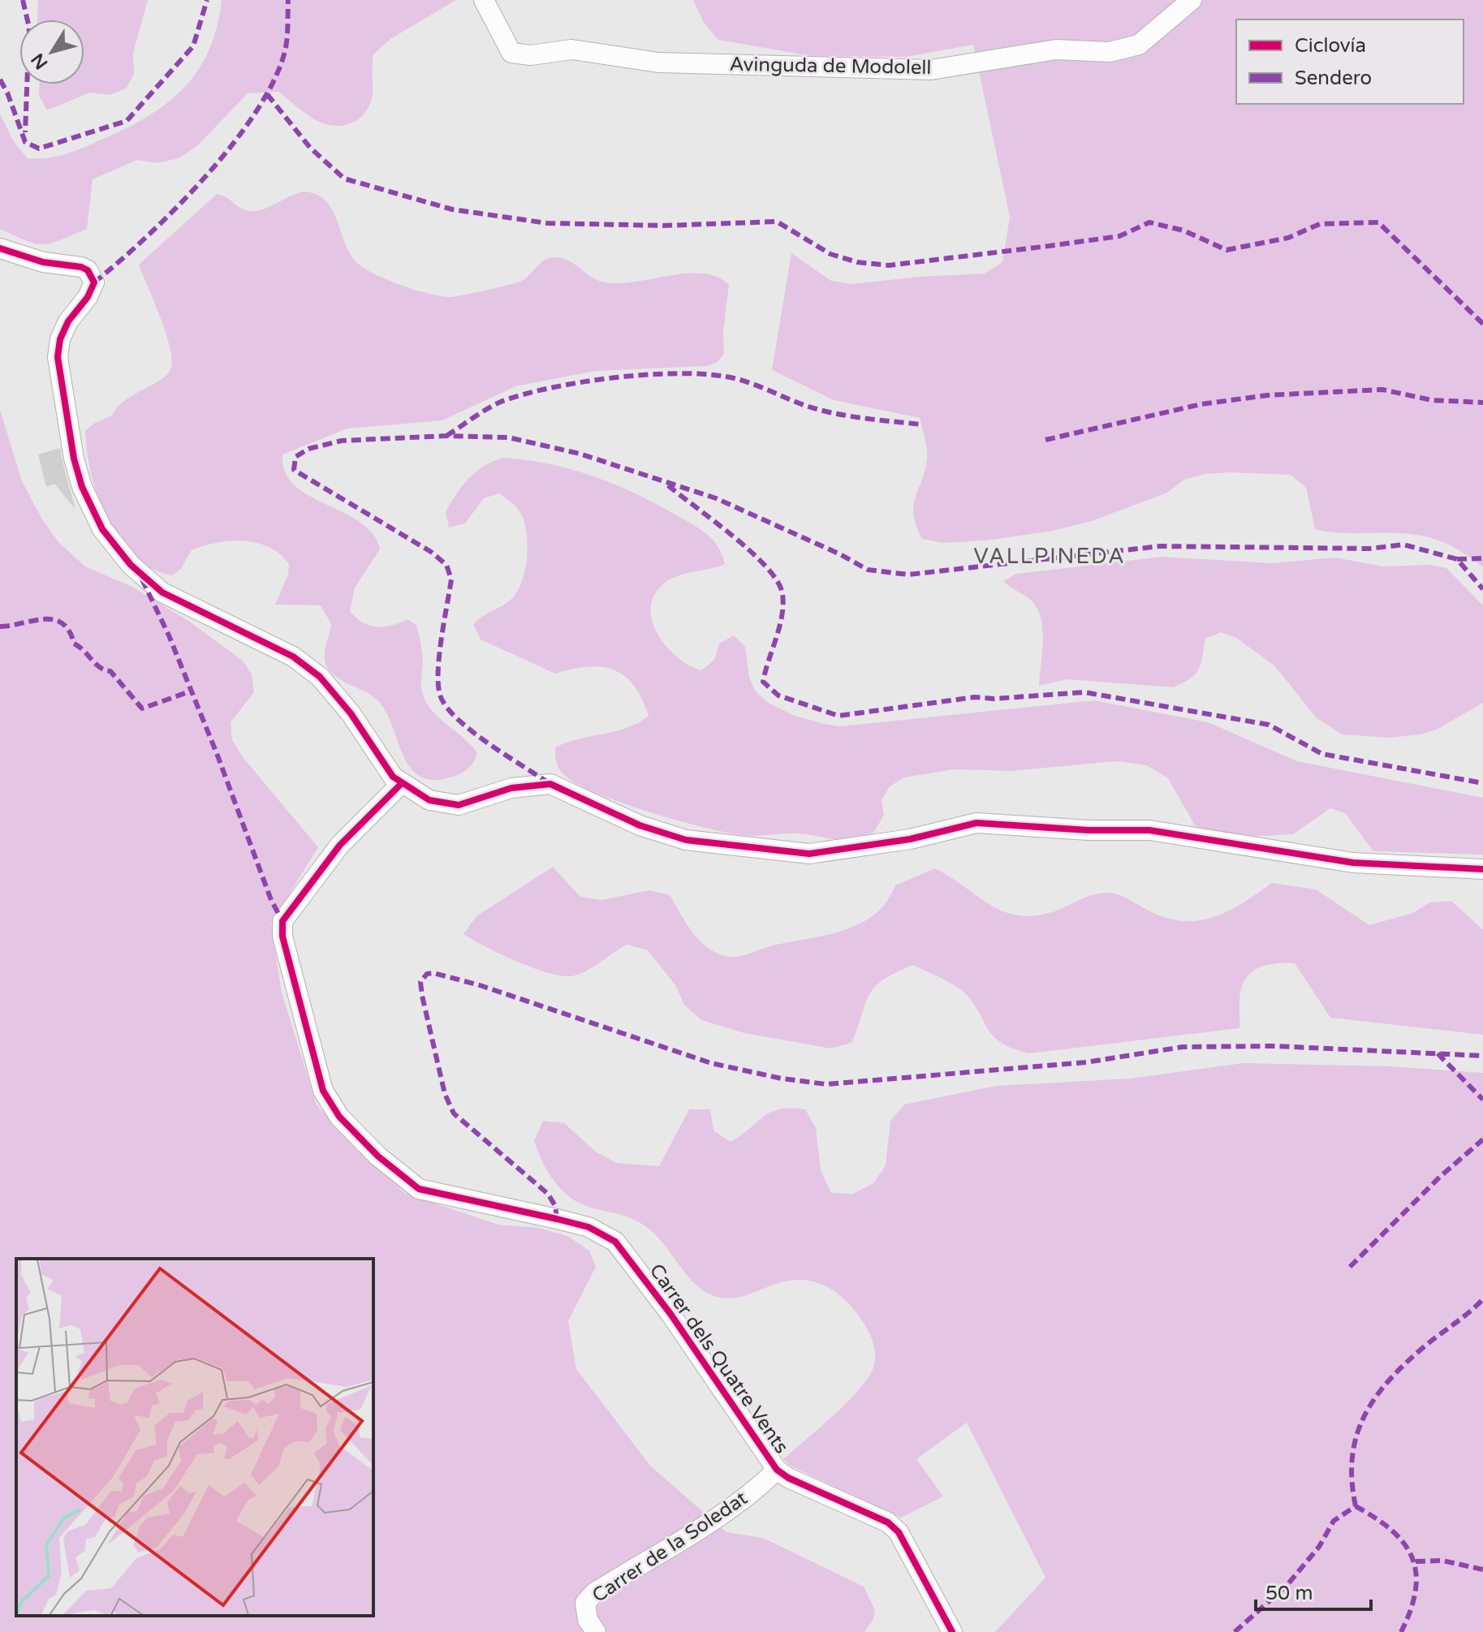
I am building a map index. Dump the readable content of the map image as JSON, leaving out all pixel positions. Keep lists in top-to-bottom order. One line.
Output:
{"streets":{"street":["Avinguda de Modolell","Carrer dels Quatre Vents","Carrer de la Soledat"]},"crossings":[["Carrer dels Quatre Vents","Carrer de la Soledat"]],"districts":["VALLPINEDA"],"legend":["Ciclovía","Sendero"],"scale_bar":"50 m","north":"bottom left"}
